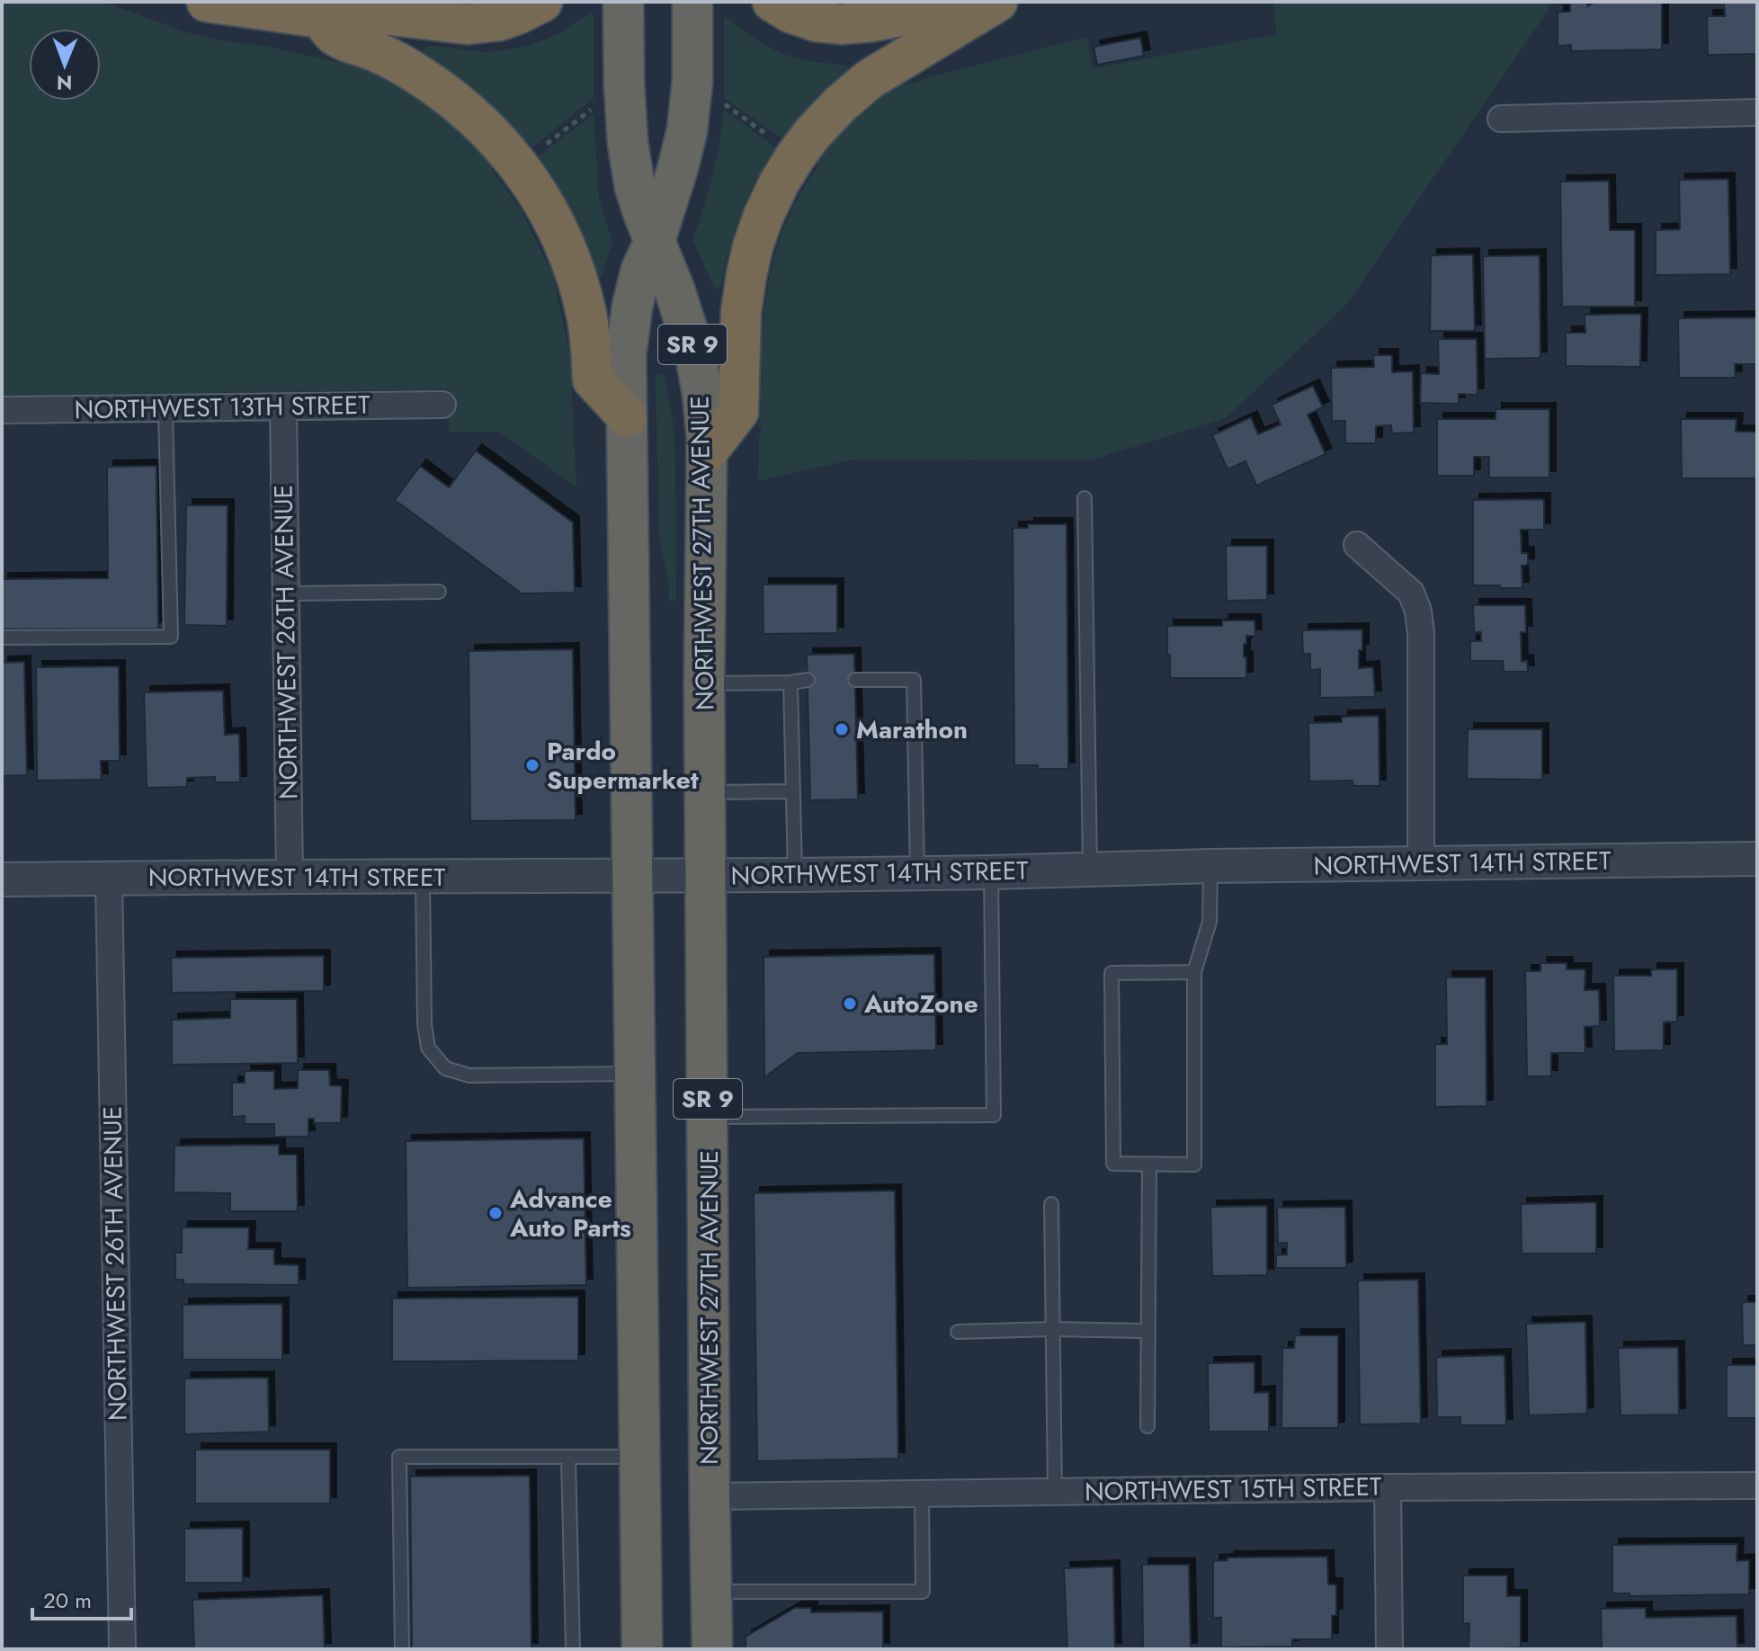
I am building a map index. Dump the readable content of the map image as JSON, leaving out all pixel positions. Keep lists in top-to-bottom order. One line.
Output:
{"streets":{"highway":["SR 9","NORTHWEST 27TH AVENUE"],"street":["NORTHWEST 13TH STREET","NORTHWEST 26TH AVENUE","NORTHWEST 14TH STREET","NORTHWEST 15TH STREET"]},"crossings":[["SR 9","NORTHWEST 27TH AVENUE"],["SR 9","NORTHWEST 14TH STREET"],["NORTHWEST 13TH STREET","NORTHWEST 26TH AVENUE"],["NORTHWEST 27TH AVENUE","NORTHWEST 14TH STREET"],["NORTHWEST 27TH AVENUE","NORTHWEST 15TH STREET"],["NORTHWEST 26TH AVENUE","NORTHWEST 14TH STREET"]],"places":["Marathon","Pardo Supermarket","AutoZone","Advance Auto Parts"],"scale_bar":"20 m","north":"bottom"}
